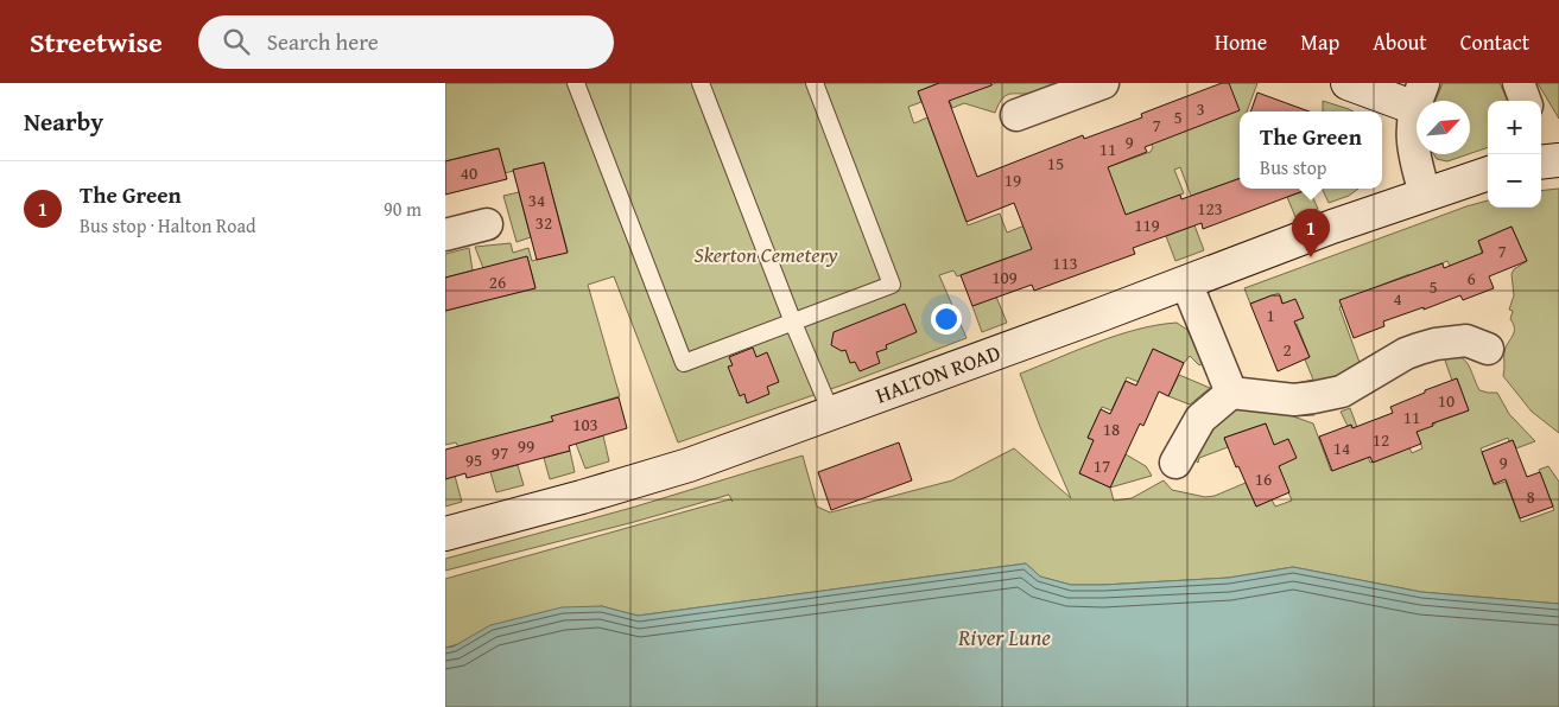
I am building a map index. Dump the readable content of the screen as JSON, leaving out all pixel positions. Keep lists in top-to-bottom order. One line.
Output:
{"streets":{"street":["HALTON ROAD"]},"water":["River Lune"],"parks":["Skerton Cemetery"],"house_numbers":["3","5","7","9","11","15","40","19","34","123","32","119","7","113","109","6","26","5","4","1","2","10","11","103","18","12","99","14","97","95","9","17","16","8"],"north":"top right","page":{"header":"Streetwise","search":"Search here","nav":["Home","Map","About","Contact"],"heading":"Nearby","map_buttons":["+","−"],"popup":["The Green","Bus stop"],"list":[{"mark":"1","name":"The Green","note":"Bus stop · Halton Road","value":"90 m"}],"pins":"1"}}
